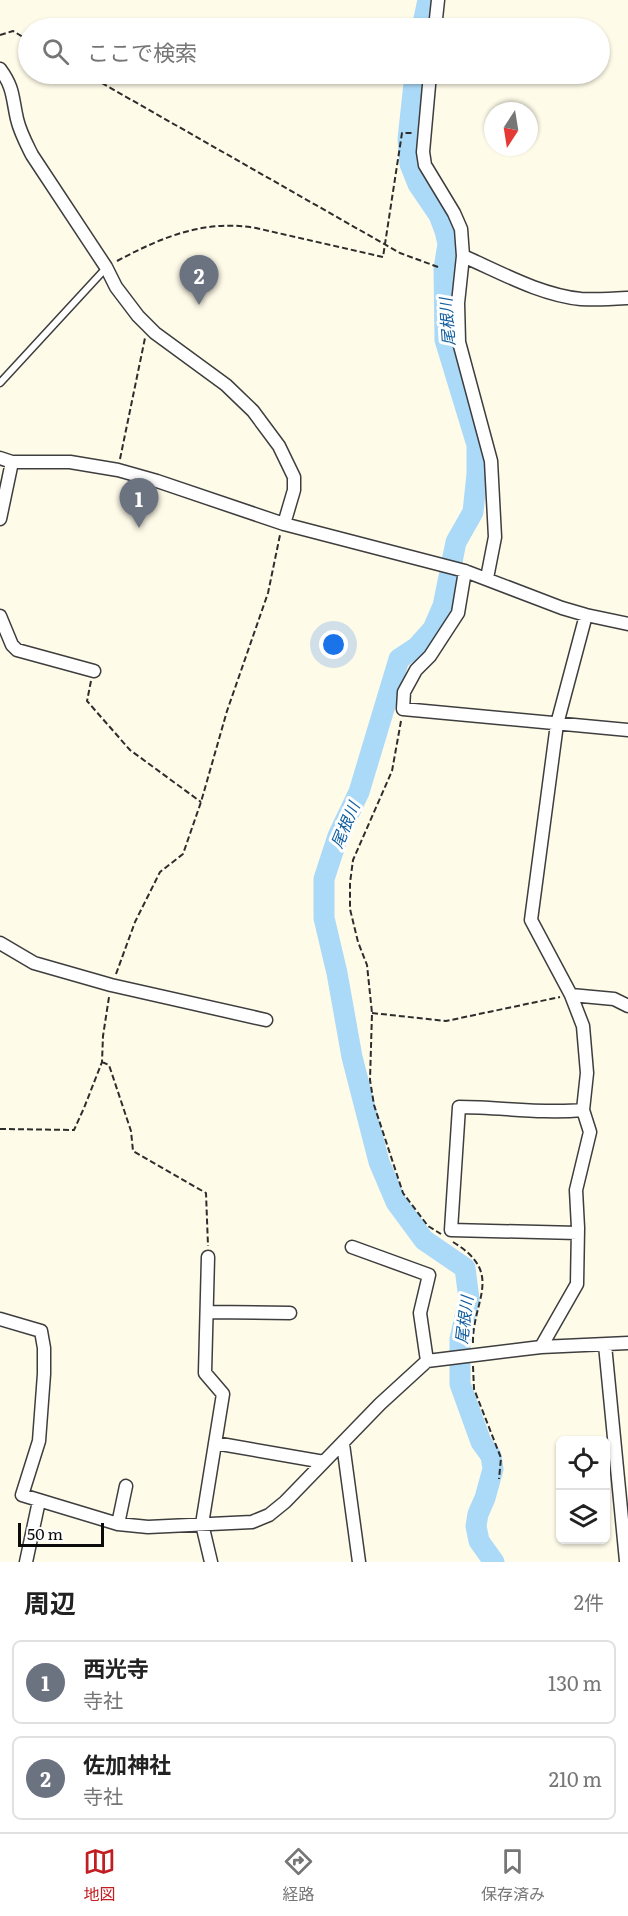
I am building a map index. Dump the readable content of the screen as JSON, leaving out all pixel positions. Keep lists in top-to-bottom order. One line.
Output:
{"water":["尾根川"],"scale_bar":"50 m","north":"bottom","page":{"search":"ここで検索","pins":["2","1"],"scale":"50 m","heading":["周辺","2件"],"list":[{"mark":"1","name":"西光寺","note":"寺社","value":"130 m"},{"mark":"2","name":"佐加神社","note":"寺社","value":"210 m"}],"nav":["地図","経路","保存済み"]}}
